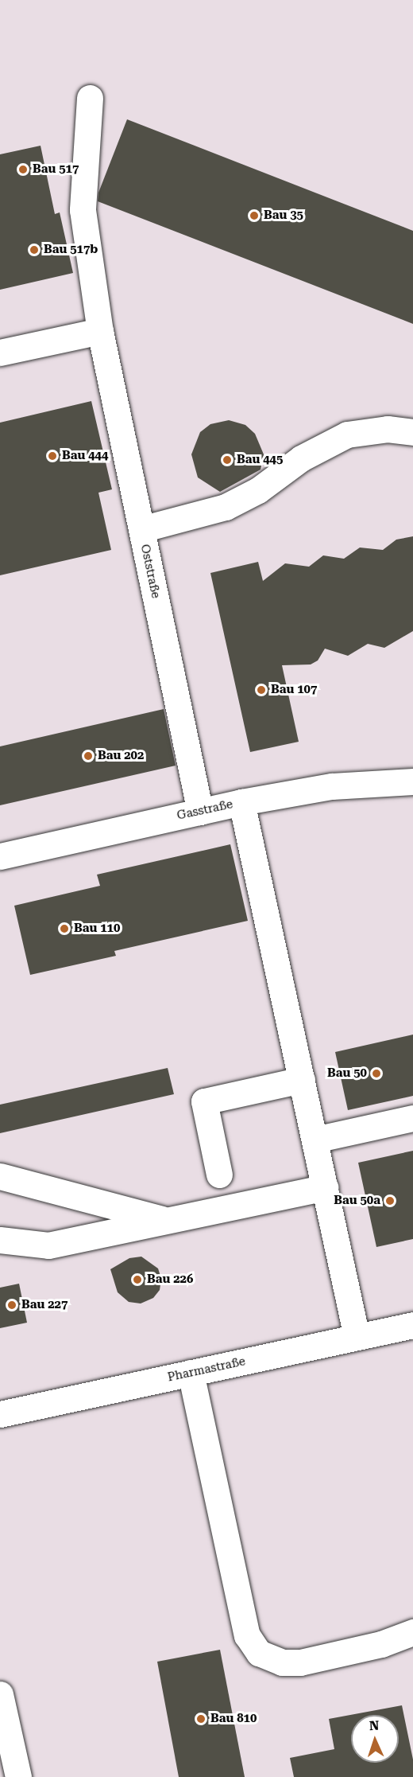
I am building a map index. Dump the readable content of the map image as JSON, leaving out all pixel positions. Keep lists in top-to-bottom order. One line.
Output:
{"streets":{"street":["Oststraße","Gasstraße","Pharmastraße"]},"crossings":[["Oststraße","Gasstraße"]],"places":["Bau 517","Bau 35","Bau 517b","Bau 444","Bau 445","Bau 107","Bau 202","Bau 110","Bau 50","Bau 50a","Bau 226","Bau 227","Bau 810"],"north":"top"}
